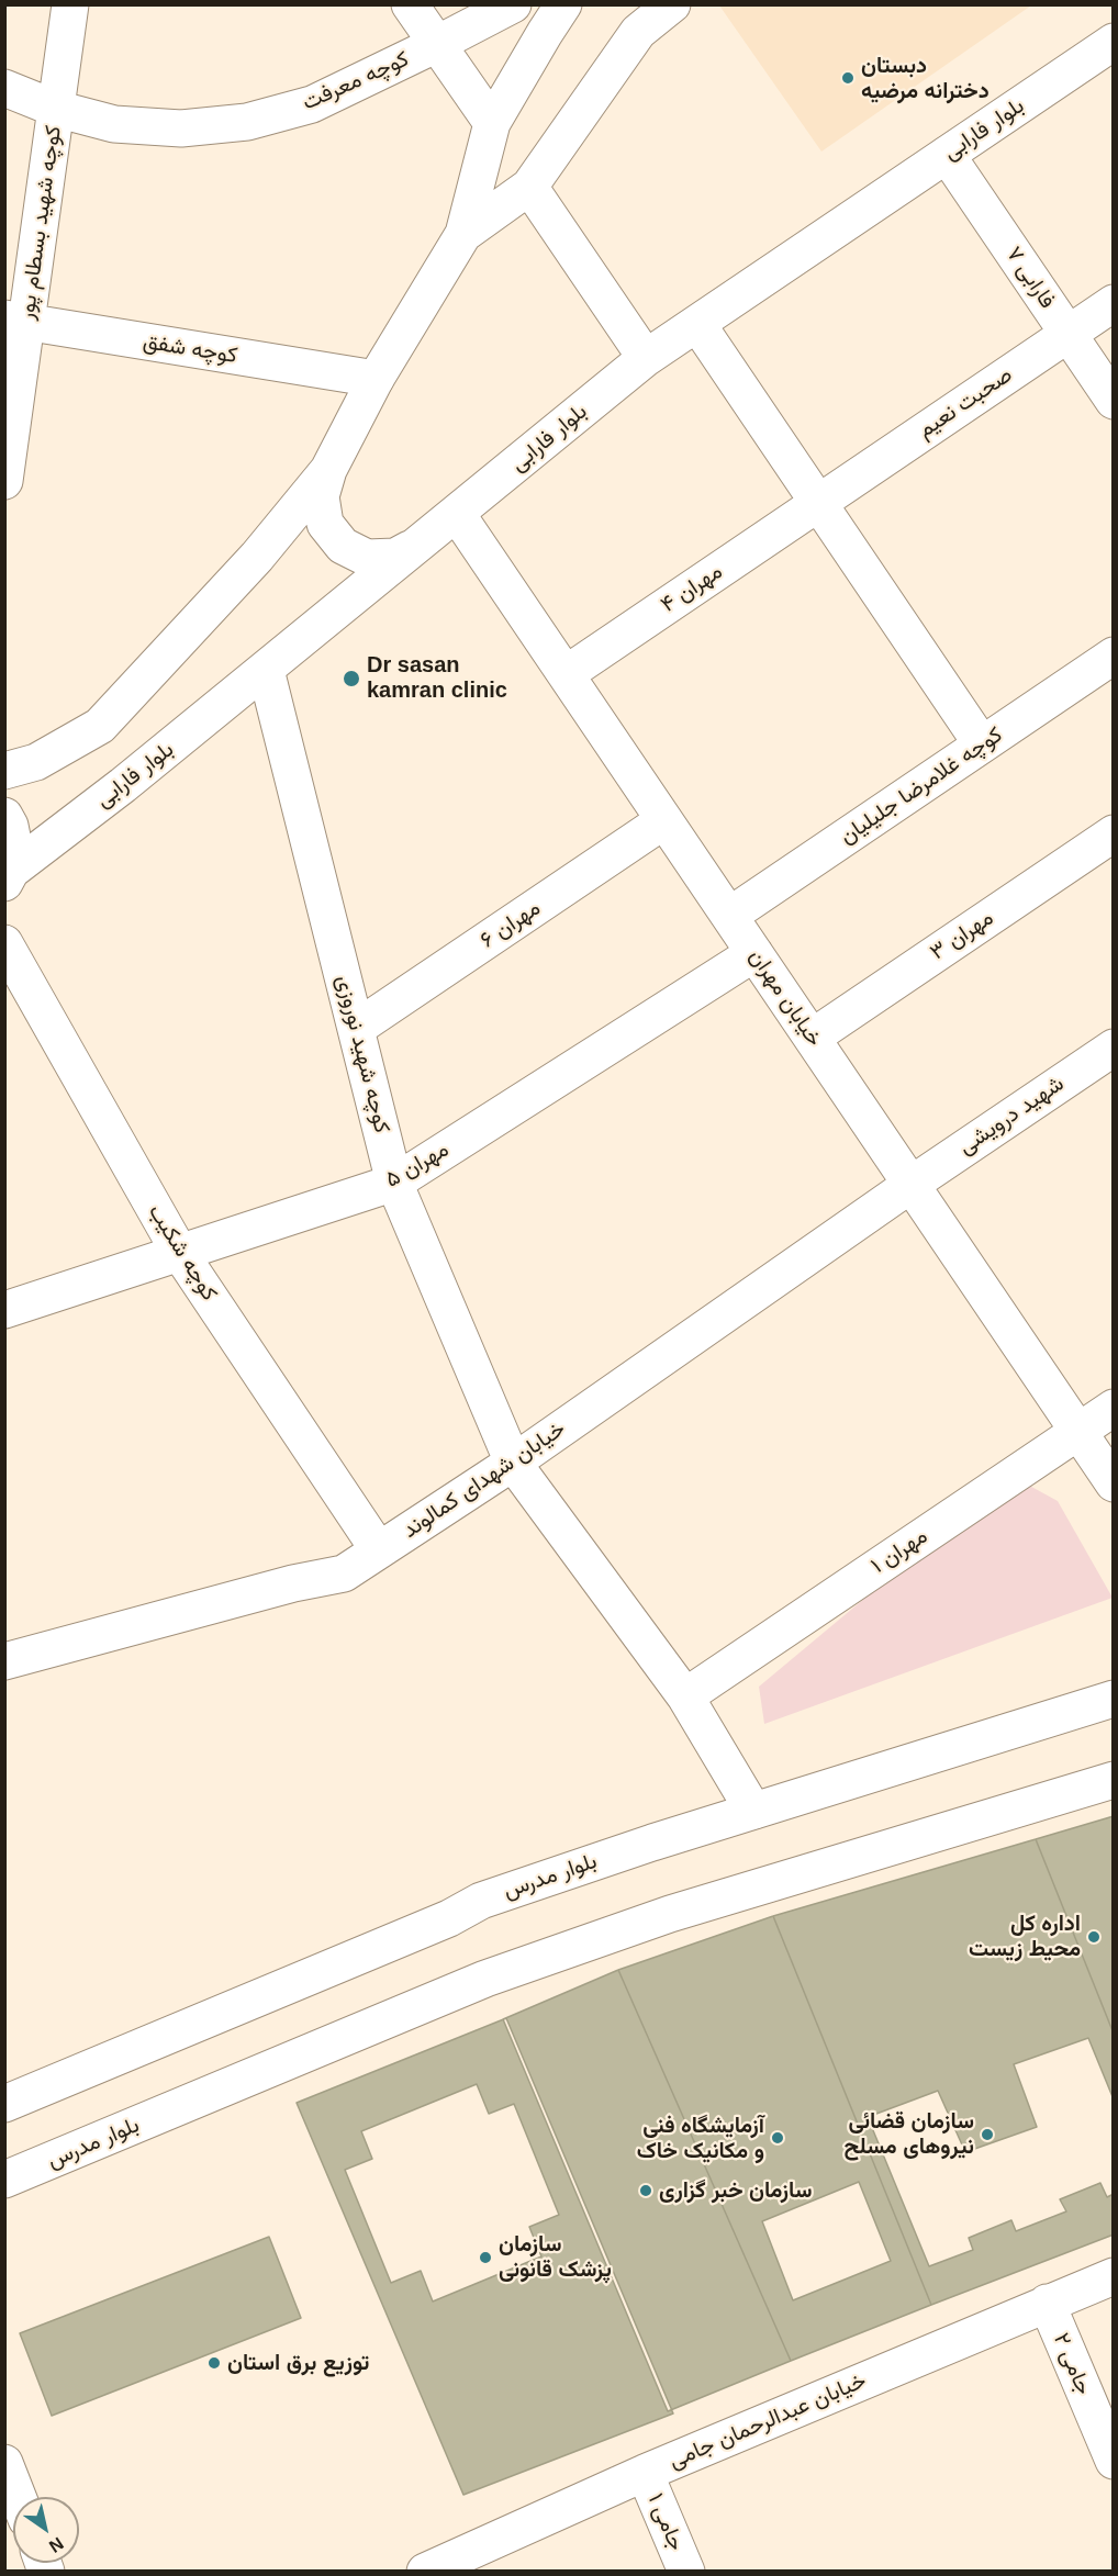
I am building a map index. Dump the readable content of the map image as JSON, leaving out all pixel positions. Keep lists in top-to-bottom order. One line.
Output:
{"streets":{"street":["کوچه معرفت","بلوار فارابی","کوچه شهید بسطام پور","فارابی ۷","کوچه شفق","صحبت نعیم","مهران ۴","کوچه غلامرضا جلیلیان","مهران ۶","مهران ۳","خیابان مهران","کوچه شهید نوروزی","شهید درویشی","مهران ۵","کوچه شکیب","خیابان شهدای کمالوند","مهران ۱","بلوار مدرس","جامی ۲","خیابان عبدالرحمان جامی","جامی ۱"]},"crossings":[["کوچه معرفت","کوچه شهید بسطام پور"],["بلوار فارابی","فارابی ۷"],["بلوار فارابی","خیابان مهران"],["بلوار فارابی","کوچه شهید نوروزی"],["کوچه شهید بسطام پور","کوچه شفق"],["فارابی ۷","صحبت نعیم"],["صحبت نعیم","مهران ۴"],["مهران ۴","خیابان مهران"],["کوچه غلامرضا جلیلیان","خیابان مهران"],["مهران ۶","خیابان مهران"],["مهران ۶","کوچه شهید نوروزی"],["مهران ۳","خیابان مهران"],["خیابان مهران","شهید درویشی"],["خیابان مهران","مهران ۵"],["خیابان مهران","خیابان شهدای کمالوند"],["خیابان مهران","مهران ۱"],["کوچه شهید نوروزی","مهران ۵"],["کوچه شهید نوروزی","خیابان شهدای کمالوند"],["کوچه شهید نوروزی","مهران ۱"],["کوچه شهید نوروزی","بلوار مدرس"],["شهید درویشی","خیابان شهدای کمالوند"],["مهران ۵","کوچه شکیب"],["کوچه شکیب","خیابان شهدای کمالوند"],["جامی ۲","خیابان عبدالرحمان جامی"],["خیابان عبدالرحمان جامی","جامی ۱"]],"places":["دبستان دخترانه مرضیه","Dr sasan kamran clinic","اداره کل محیط زیست","سازمان قضائی نیروهای مسلح","آزمایشگاه فنی و مکانیک خاک","سازمان خبر گزاری","سازمان پزشک قانونی","توزیع برق استان"],"north":"bottom right"}
